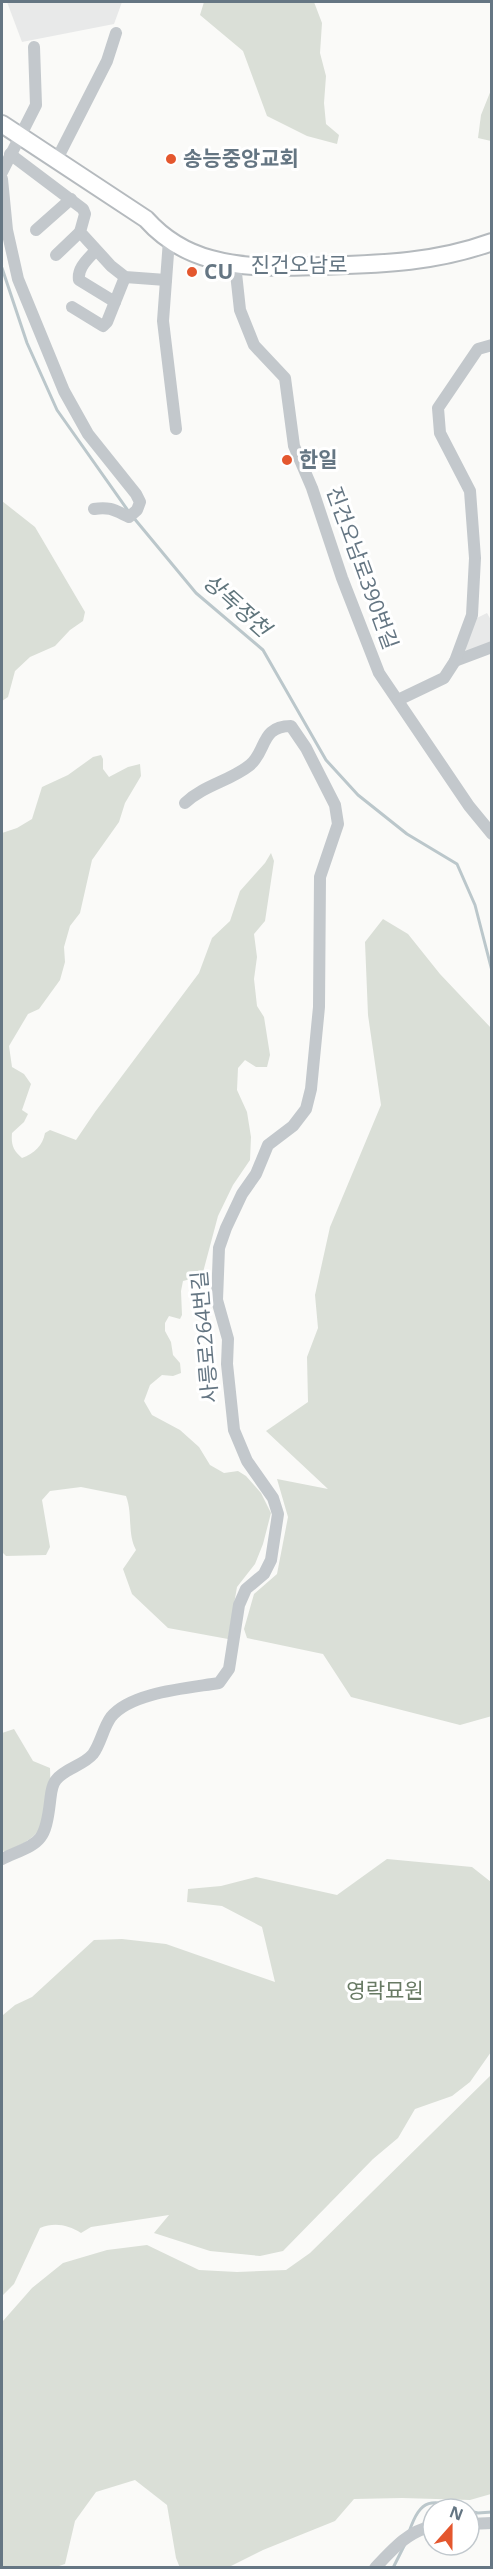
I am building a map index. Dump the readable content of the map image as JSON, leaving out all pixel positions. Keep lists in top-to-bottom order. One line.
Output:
{"streets":{"main road":["진건오남로"],"street":["진건오남로390번길","사릉로264번길"]},"crossings":[["진건오남로","진건오남로390번길"]],"water":["상독정천"],"parks":["영락묘원"],"places":["송능중앙교회","CU","한일"],"north":"top"}
